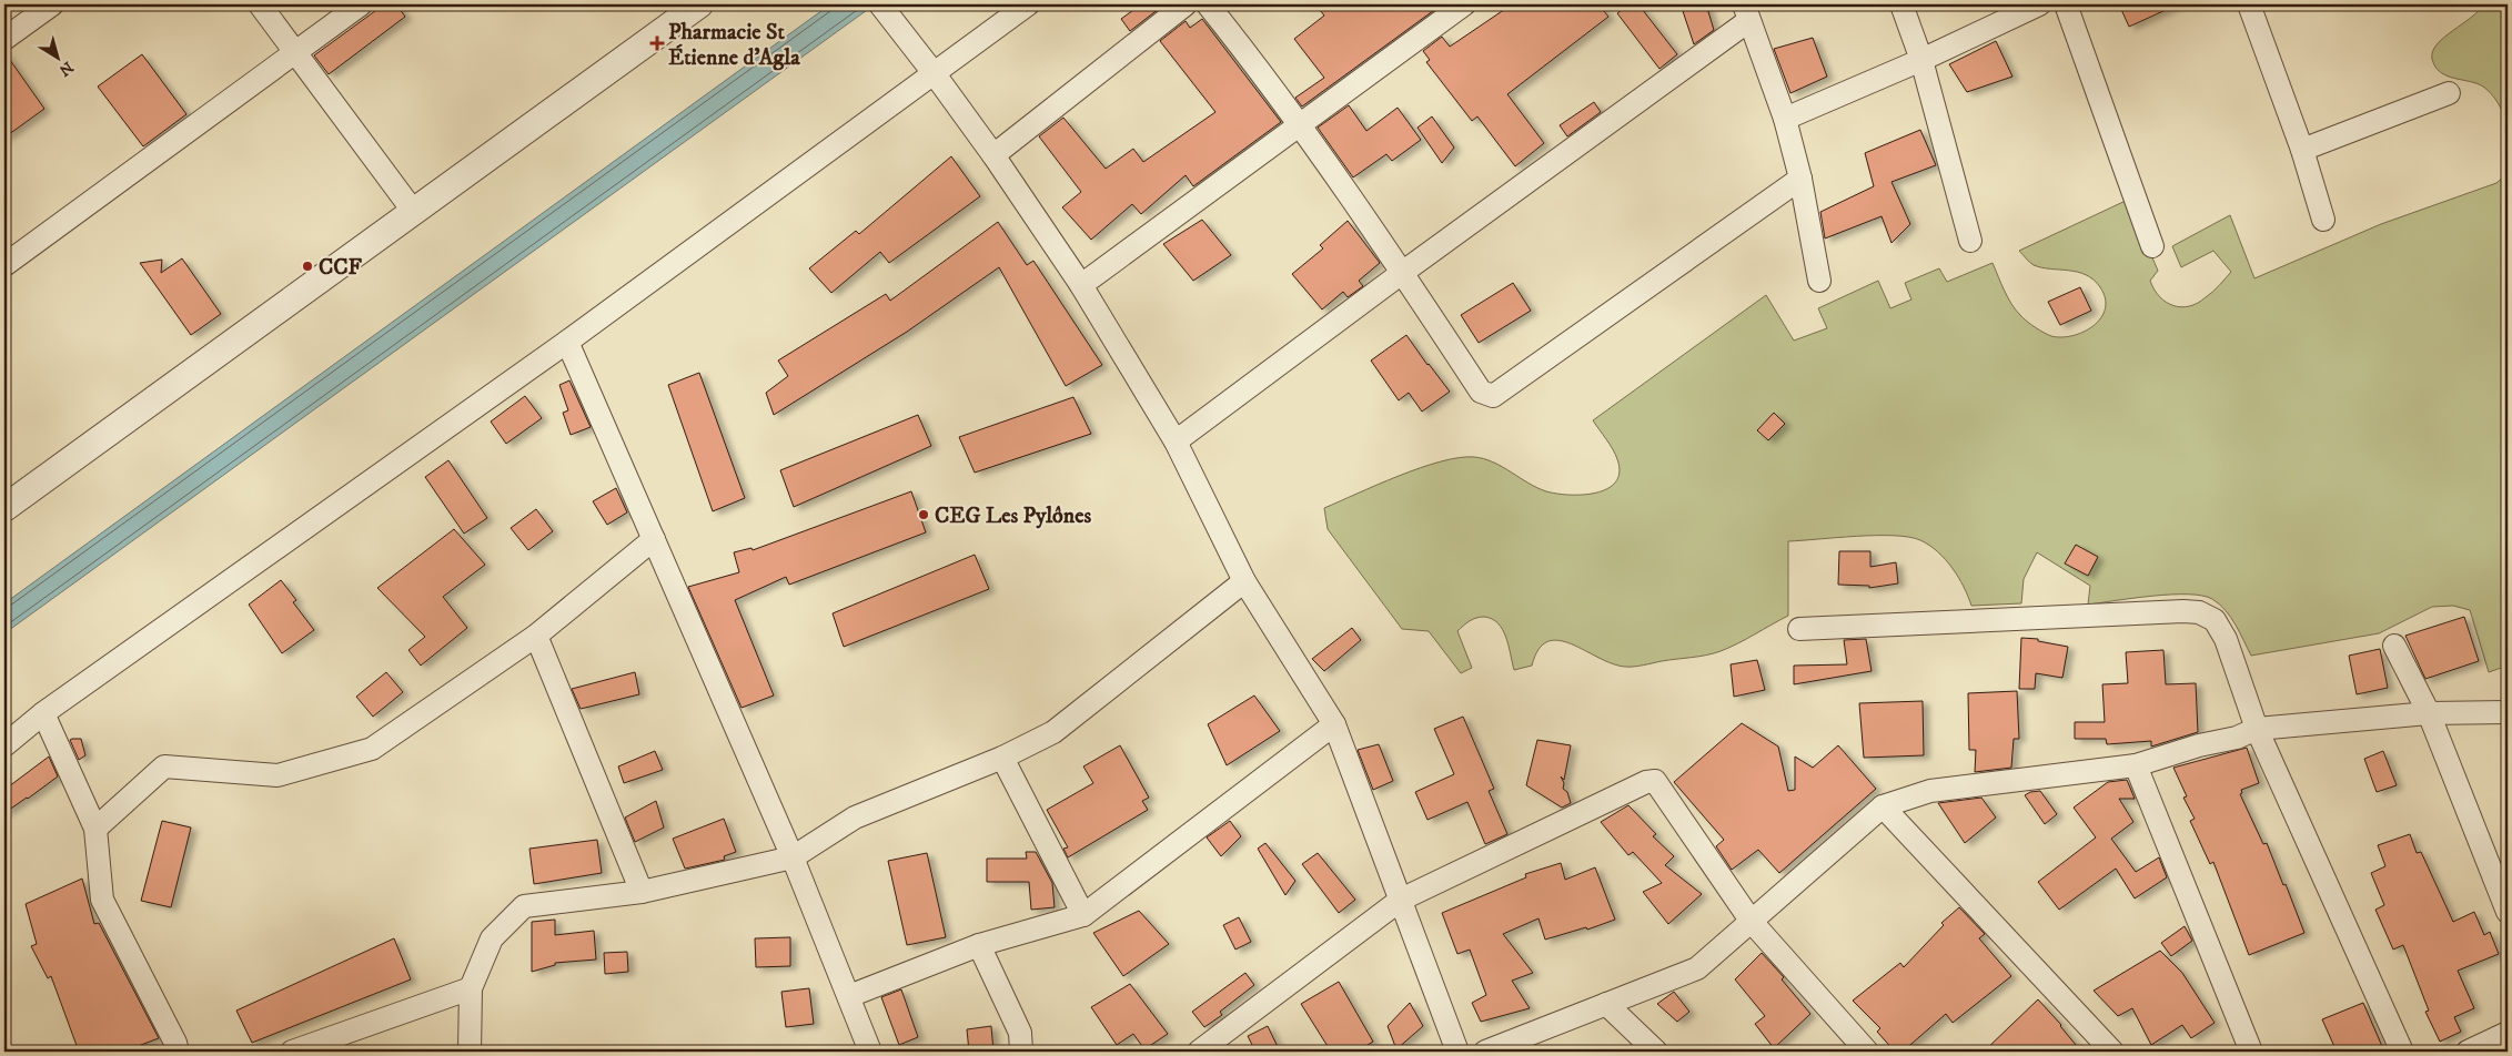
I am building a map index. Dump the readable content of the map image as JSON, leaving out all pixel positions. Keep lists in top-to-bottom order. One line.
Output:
{"places":{"health":["Pharmacie St Étienne d'Agla"],"other":["CCF","CEG Les Pylônes"]},"north":"bottom right"}
